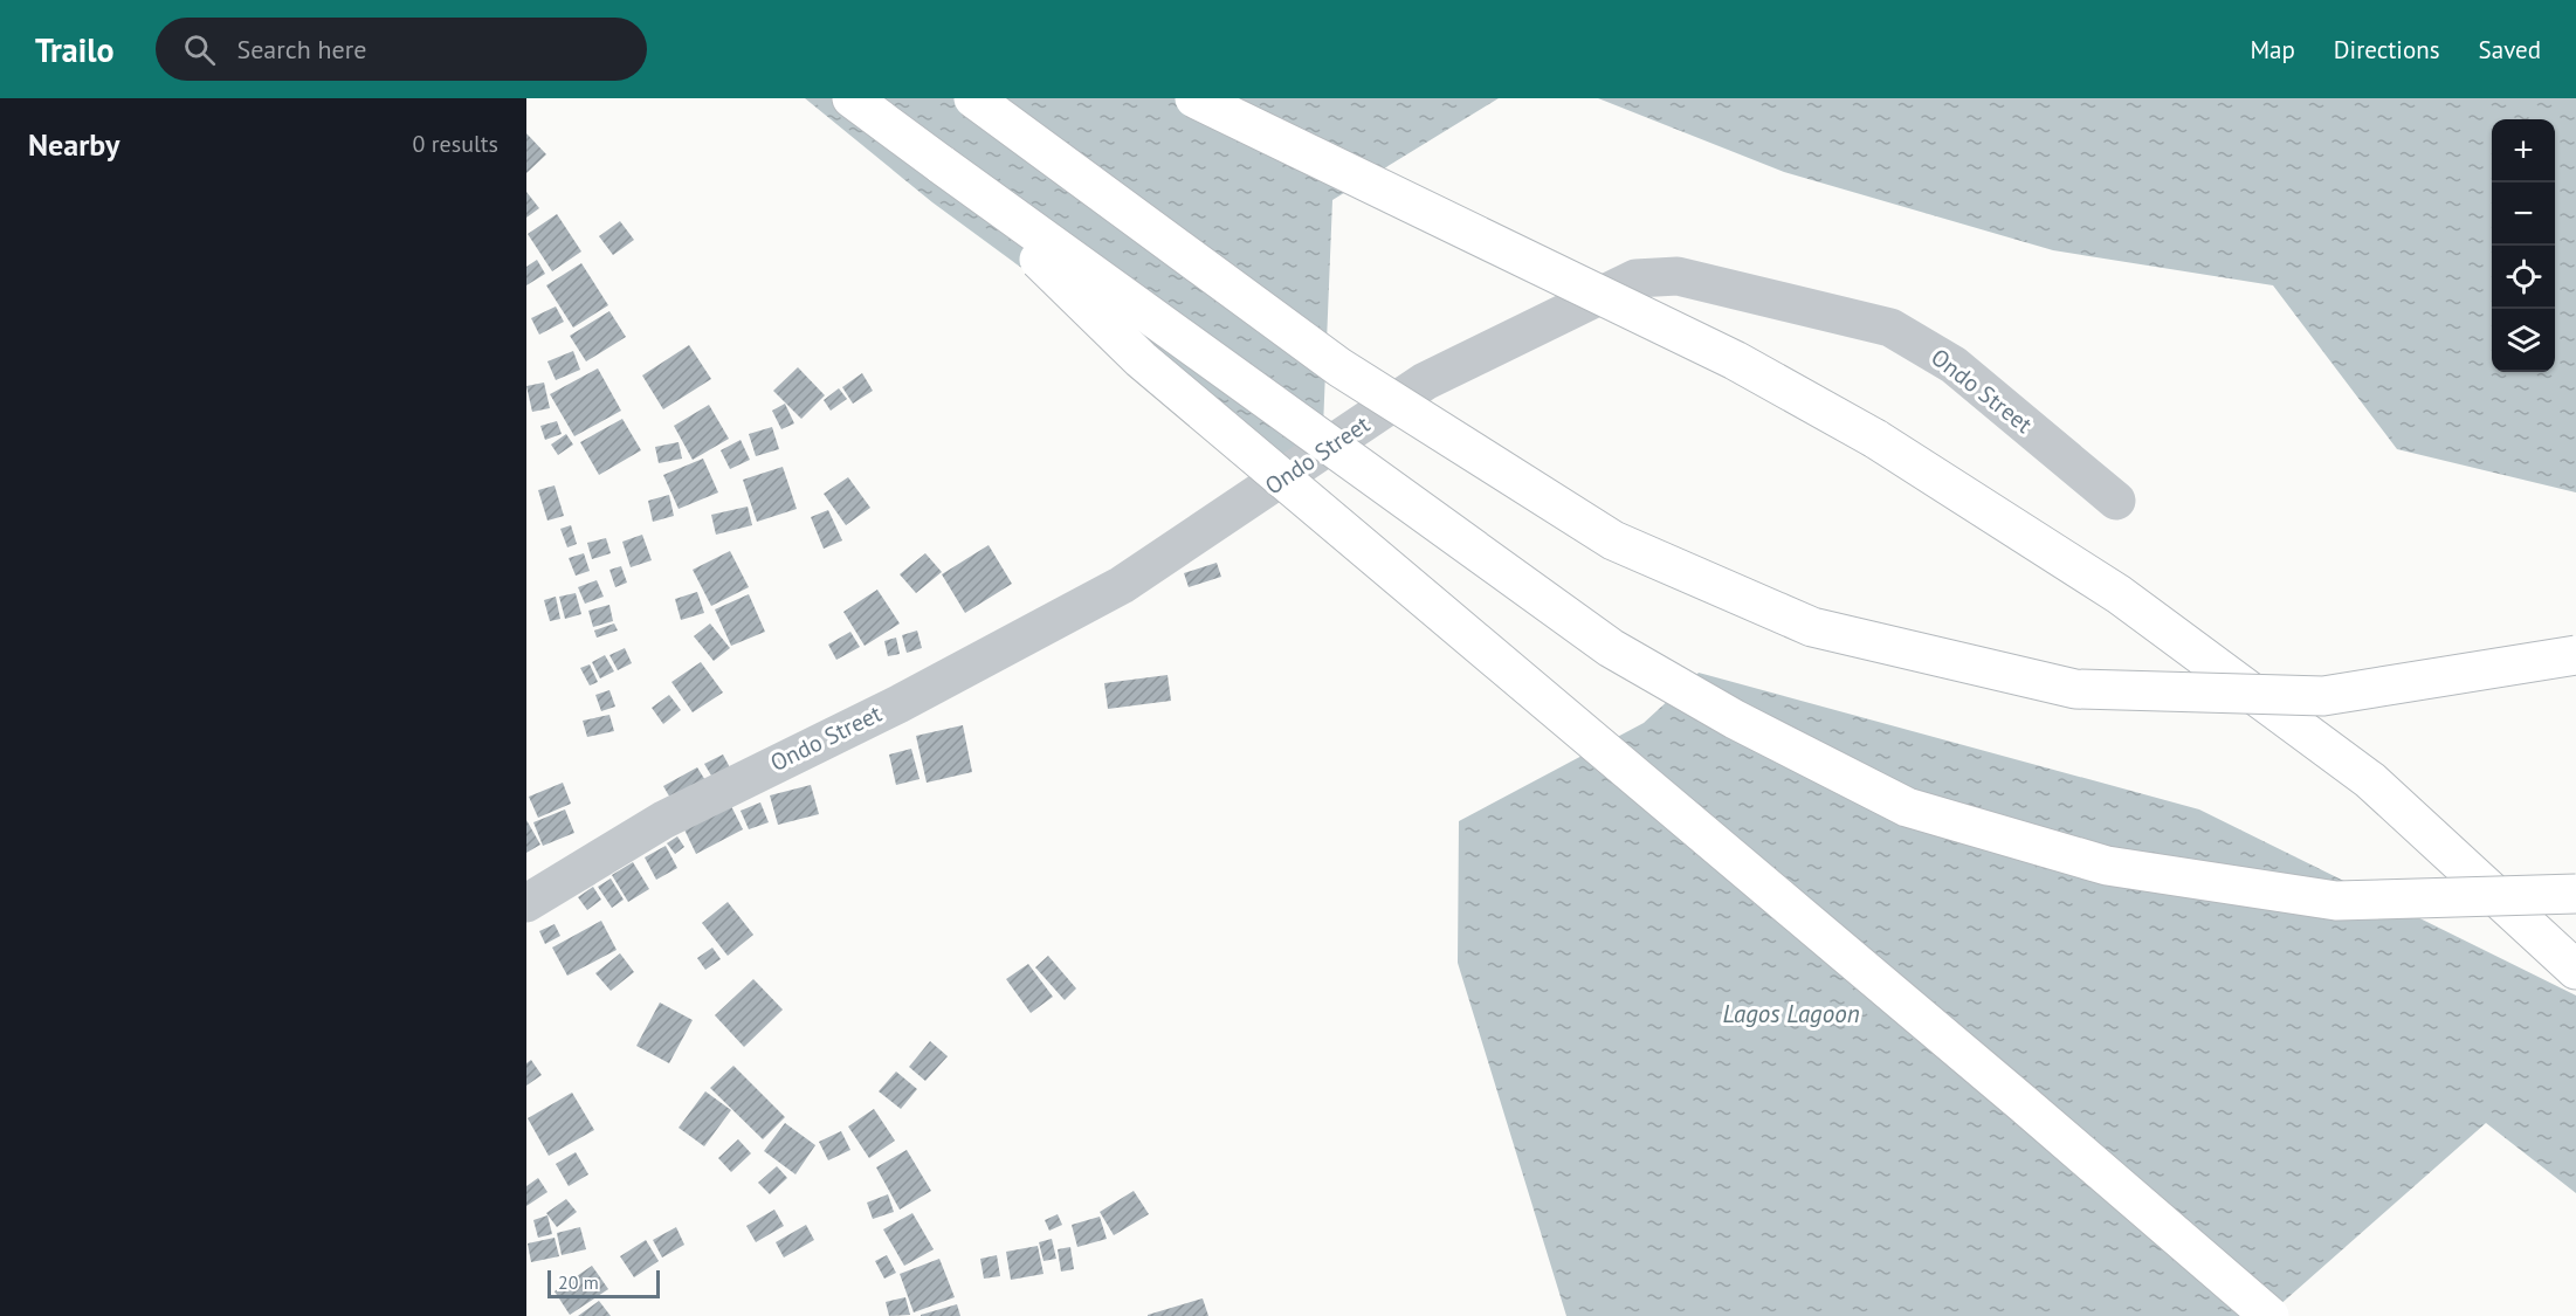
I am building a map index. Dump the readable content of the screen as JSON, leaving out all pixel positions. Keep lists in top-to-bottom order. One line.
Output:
{"streets":{"street":["Ondo Street"]},"water":["Lagos Lagoon"],"scale_bar":"20 m","page":{"header":"Trailo","search":"Search here","nav":["Map","Directions","Saved"],"heading":["Nearby","0 results"],"map_buttons":["+","−"],"scale":"20 m"}}
